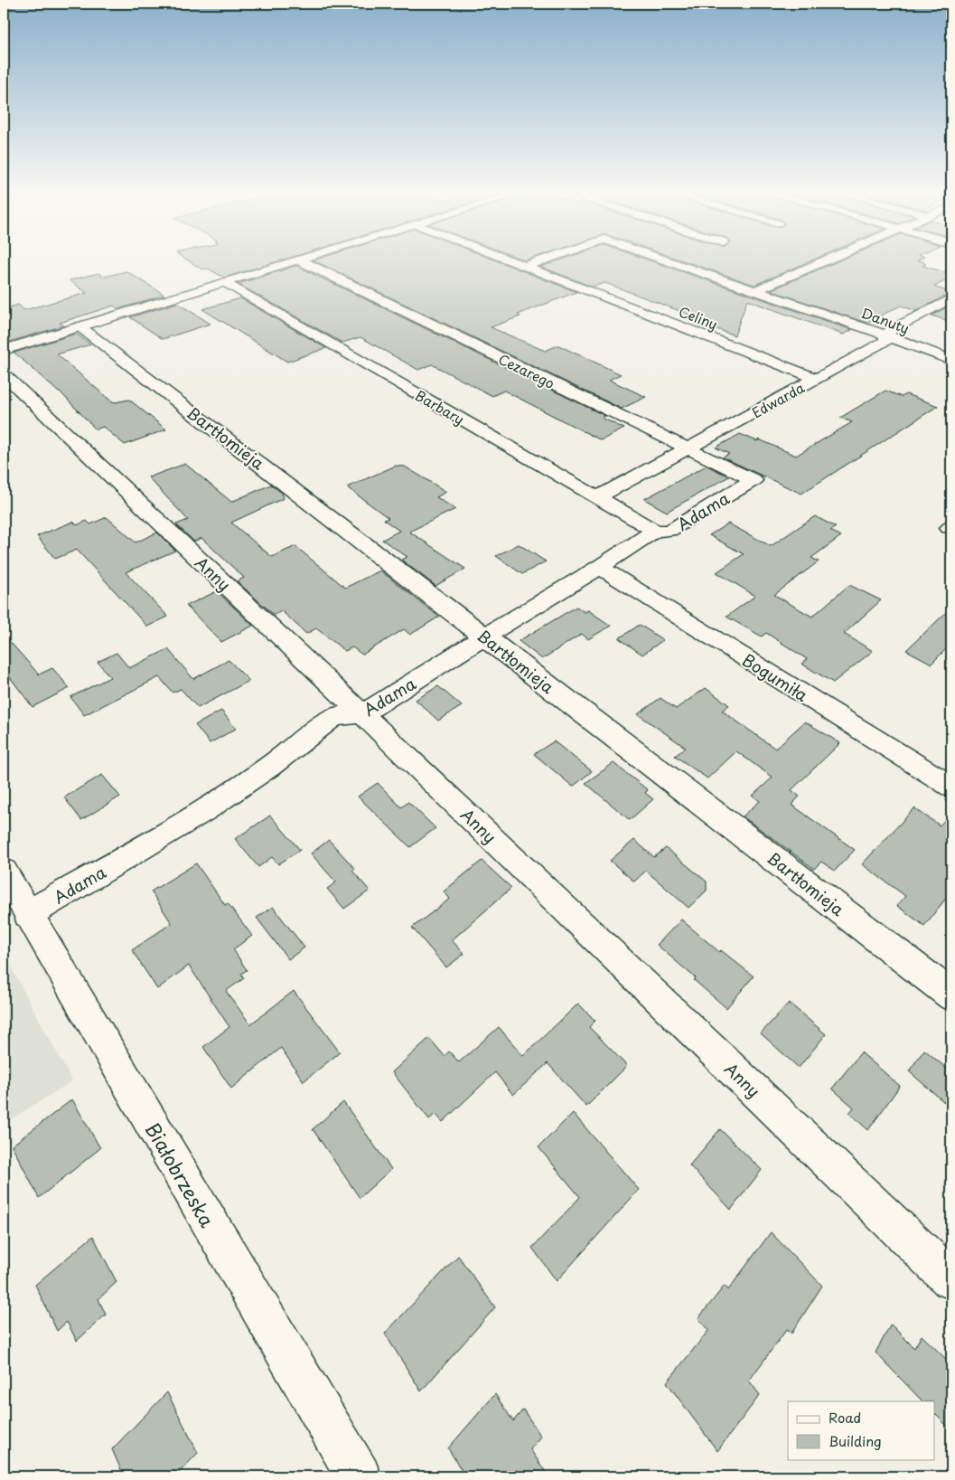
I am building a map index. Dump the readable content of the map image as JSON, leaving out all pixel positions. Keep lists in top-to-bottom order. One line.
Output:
{"streets":{"street":["Celiny","Danuty","Cezarego","Edwarda","Barbary","Bartłomieja","Adama","Anny","Bogumiła","Białobrzeska"]},"crossings":[["Celiny","Danuty"],["Celiny","Edwarda"],["Danuty","Edwarda"],["Cezarego","Edwarda"],["Cezarego","Adama"],["Edwarda","Barbary"],["Barbary","Adama"],["Bartłomieja","Adama"],["Adama","Anny"],["Adama","Bogumiła"],["Adama","Białobrzeska"]],"legend":["Road","Building"]}
